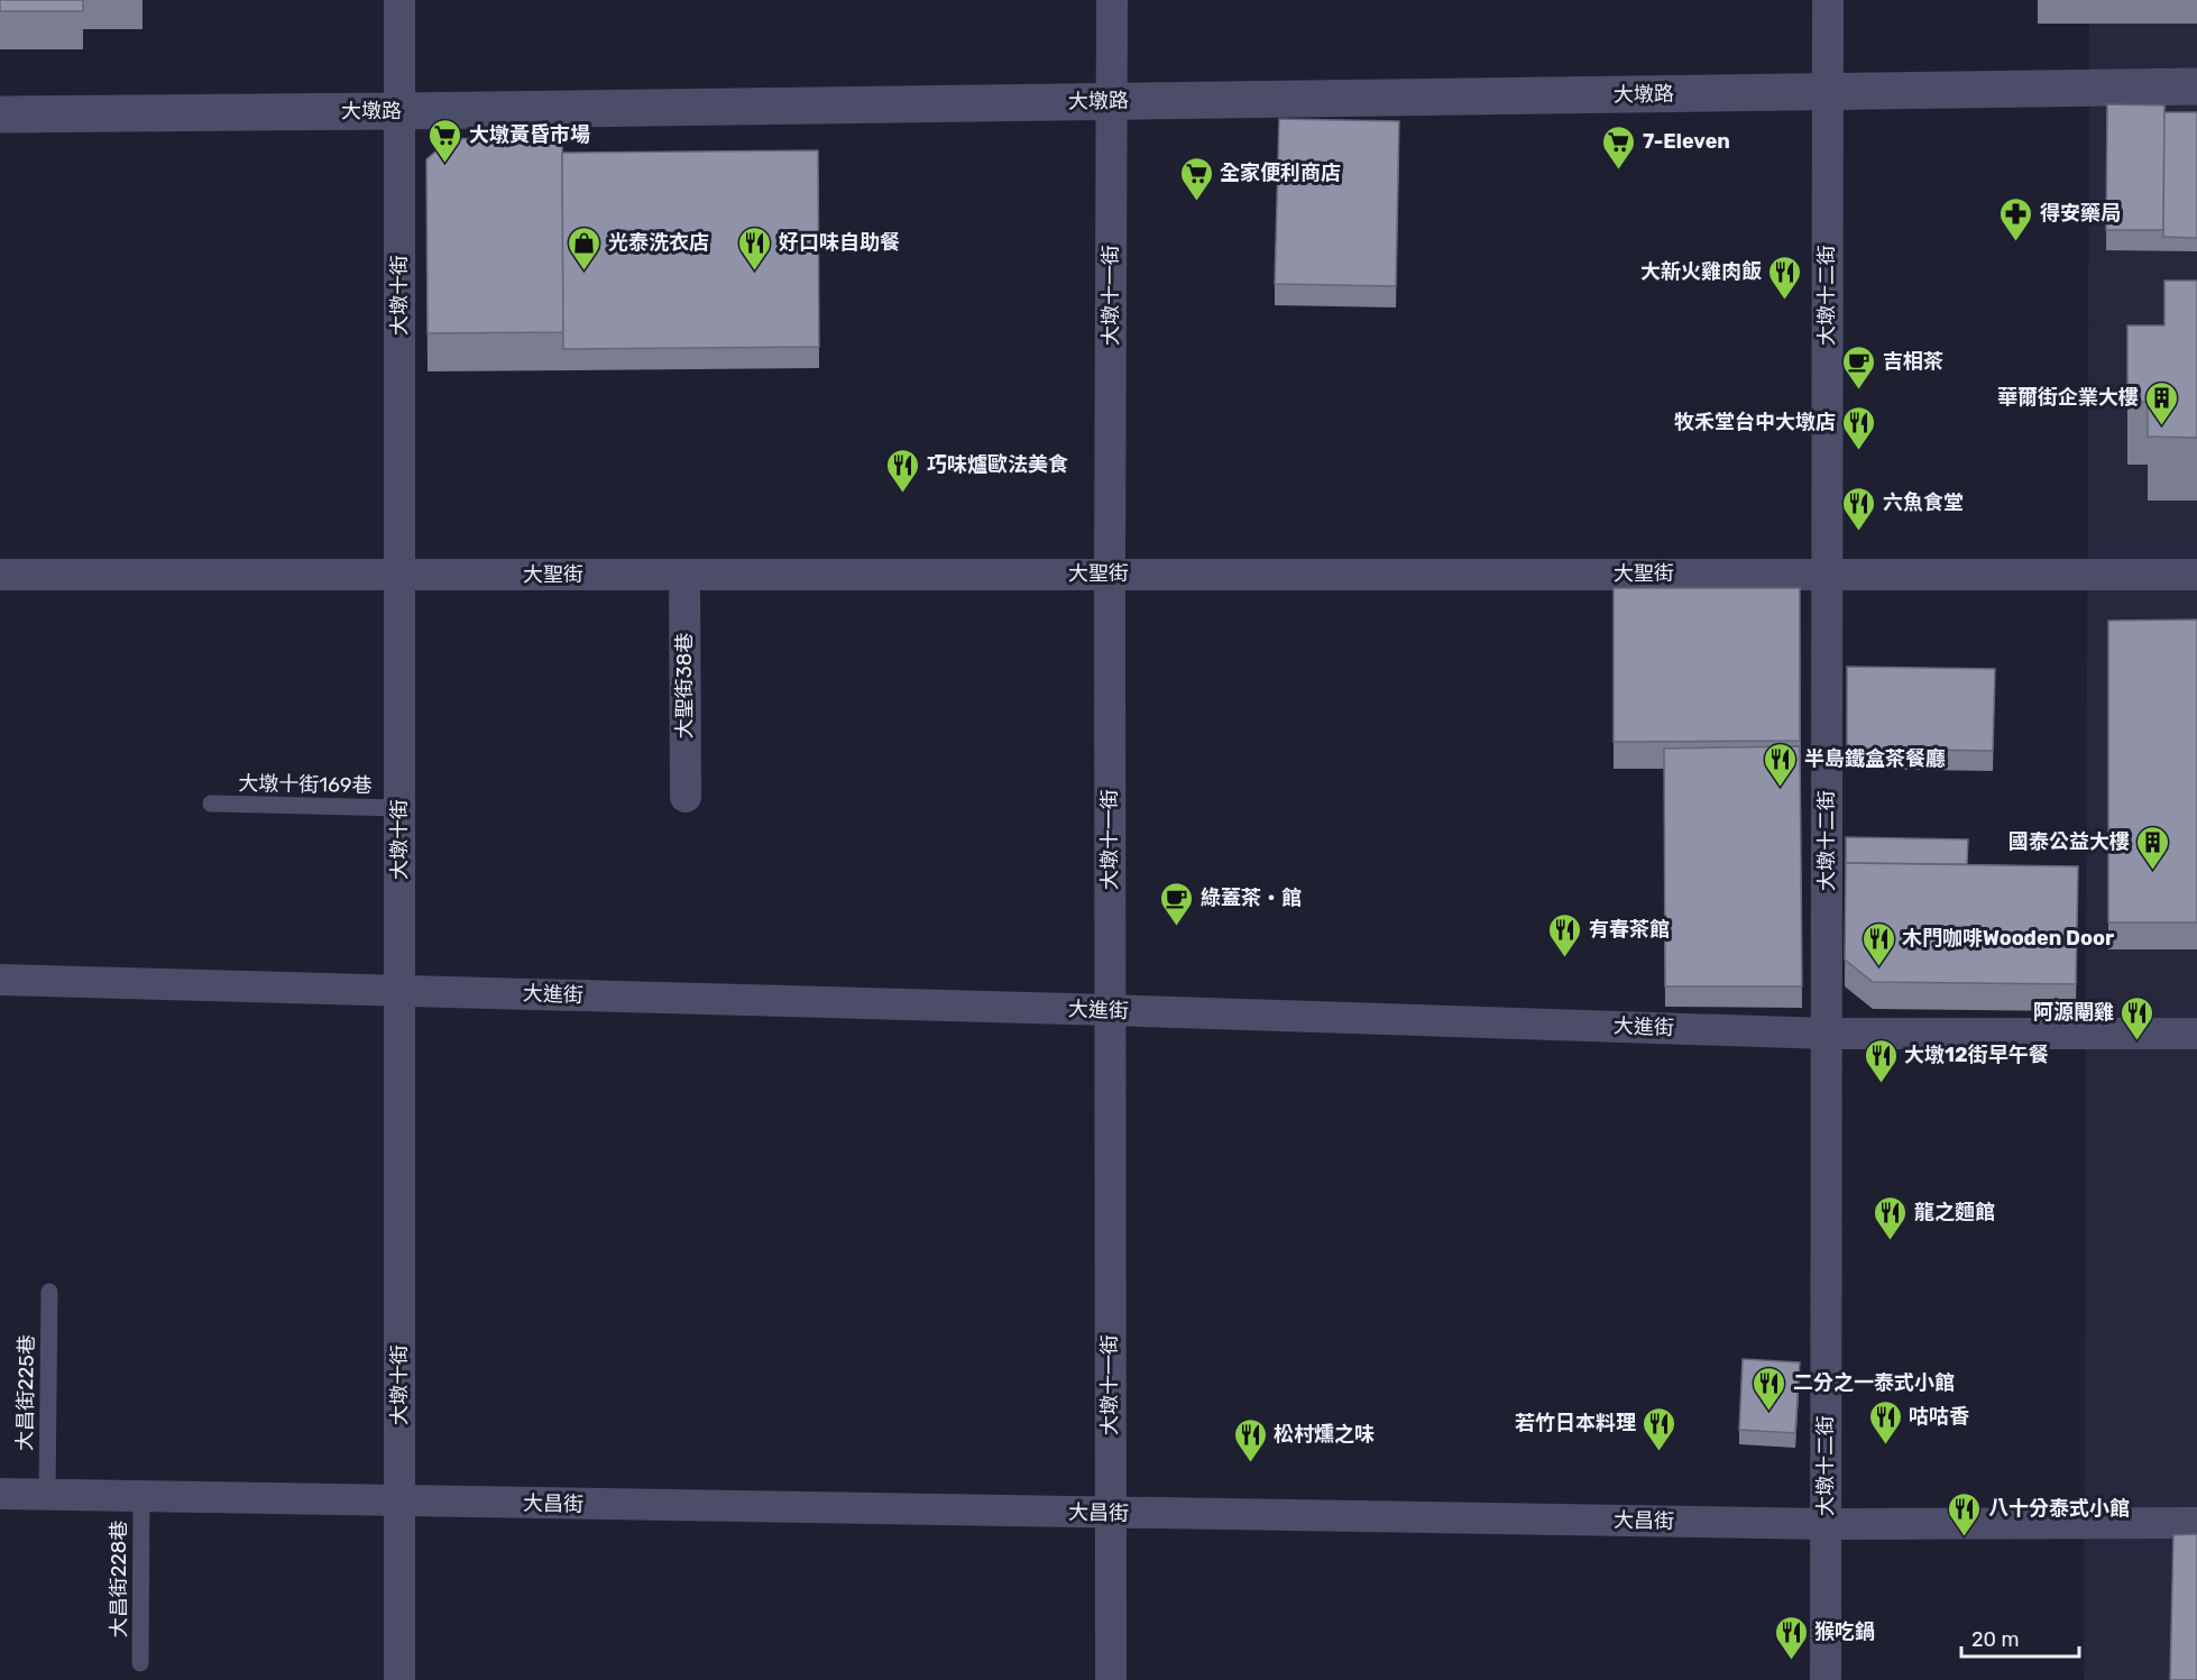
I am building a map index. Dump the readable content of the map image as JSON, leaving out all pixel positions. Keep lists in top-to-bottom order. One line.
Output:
{"streets":{"street":["大墩路","大墩十街","大墩十一街","大墩十二街","大聖街","大聖街38巷","大進街","大昌街"],"lane":["大墩十街169巷","大昌街225巷","大昌街228巷"]},"crossings":[["大墩路","大墩十街"],["大墩路","大墩十一街"],["大墩路","大墩十二街"],["大墩十街","大聖街"],["大墩十街","大墩十街169巷"],["大墩十街","大進街"],["大墩十街","大昌街"],["大墩十一街","大聖街"],["大墩十一街","大進街"],["大墩十一街","大昌街"],["大墩十二街","大聖街"],["大墩十二街","大進街"],["大墩十二街","大昌街"],["大聖街","大聖街38巷"],["大昌街225巷","大昌街"],["大昌街","大昌街228巷"]],"places":{"supermarket":["大墩黃昏市場","7-Eleven","全家便利商店"],"pharmacy":["得安藥局"],"shop":["光泰洗衣店"],"restaurant":["好口味自助餐","大新火雞肉飯","牧禾堂台中大墩店","巧味爐歐法美食","六魚食堂","半島鐵盒茶餐廳","有春茶館","木門咖啡Wooden Door","阿源閹雞","大墩12街早午餐","龍之麵館","二分之一泰式小館","咕咕香","若竹日本料理","松村燻之味","八十分泰式小館","猴吃鍋"],"cafe":["吉相茶","綠蓋茶‧館"],"building":["華爾街企業大樓","國泰公益大樓"]},"scale_bar":"20 m"}
